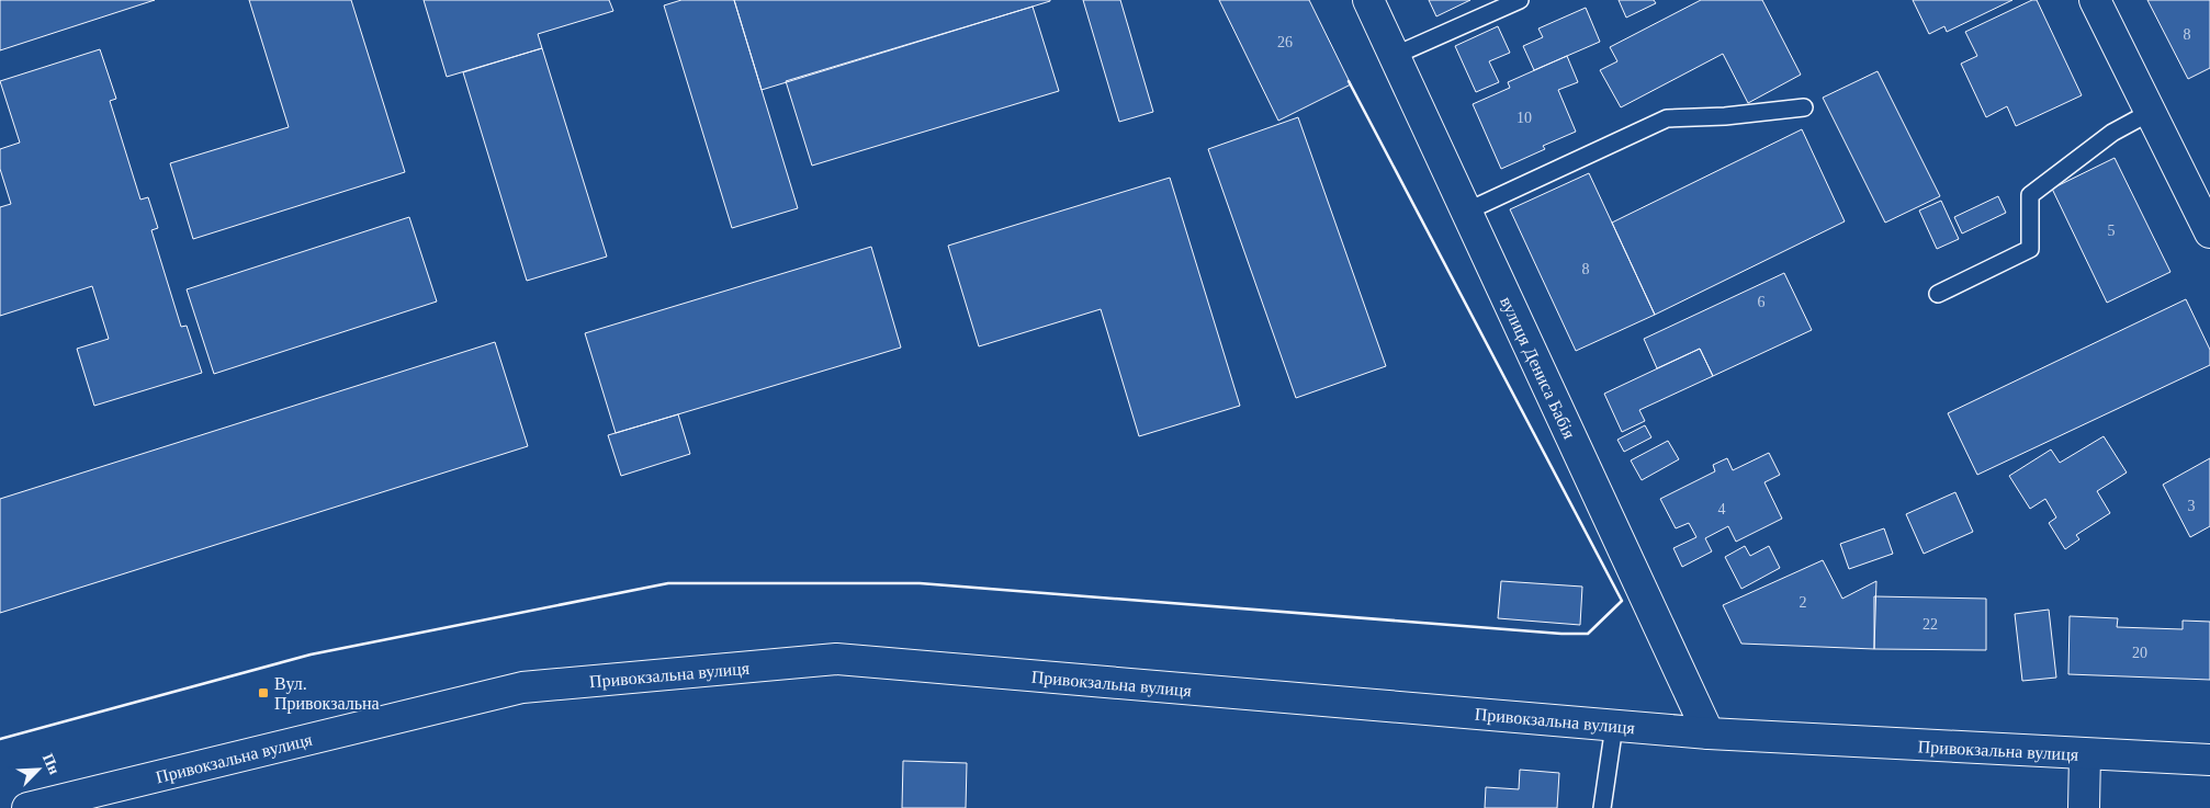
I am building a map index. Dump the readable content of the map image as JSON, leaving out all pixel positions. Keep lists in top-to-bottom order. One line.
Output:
{"streets":{"main road":["вулиця Дениса Бабія","Привокзальна вулиця"]},"crossings":[["вулиця Дениса Бабія","Привокзальна вулиця"]],"places":{"transit":["Вул. Привокзальна"]},"house_numbers":["8","26","10","5","8","6","3","4","2","22","20"],"north":"top right"}
